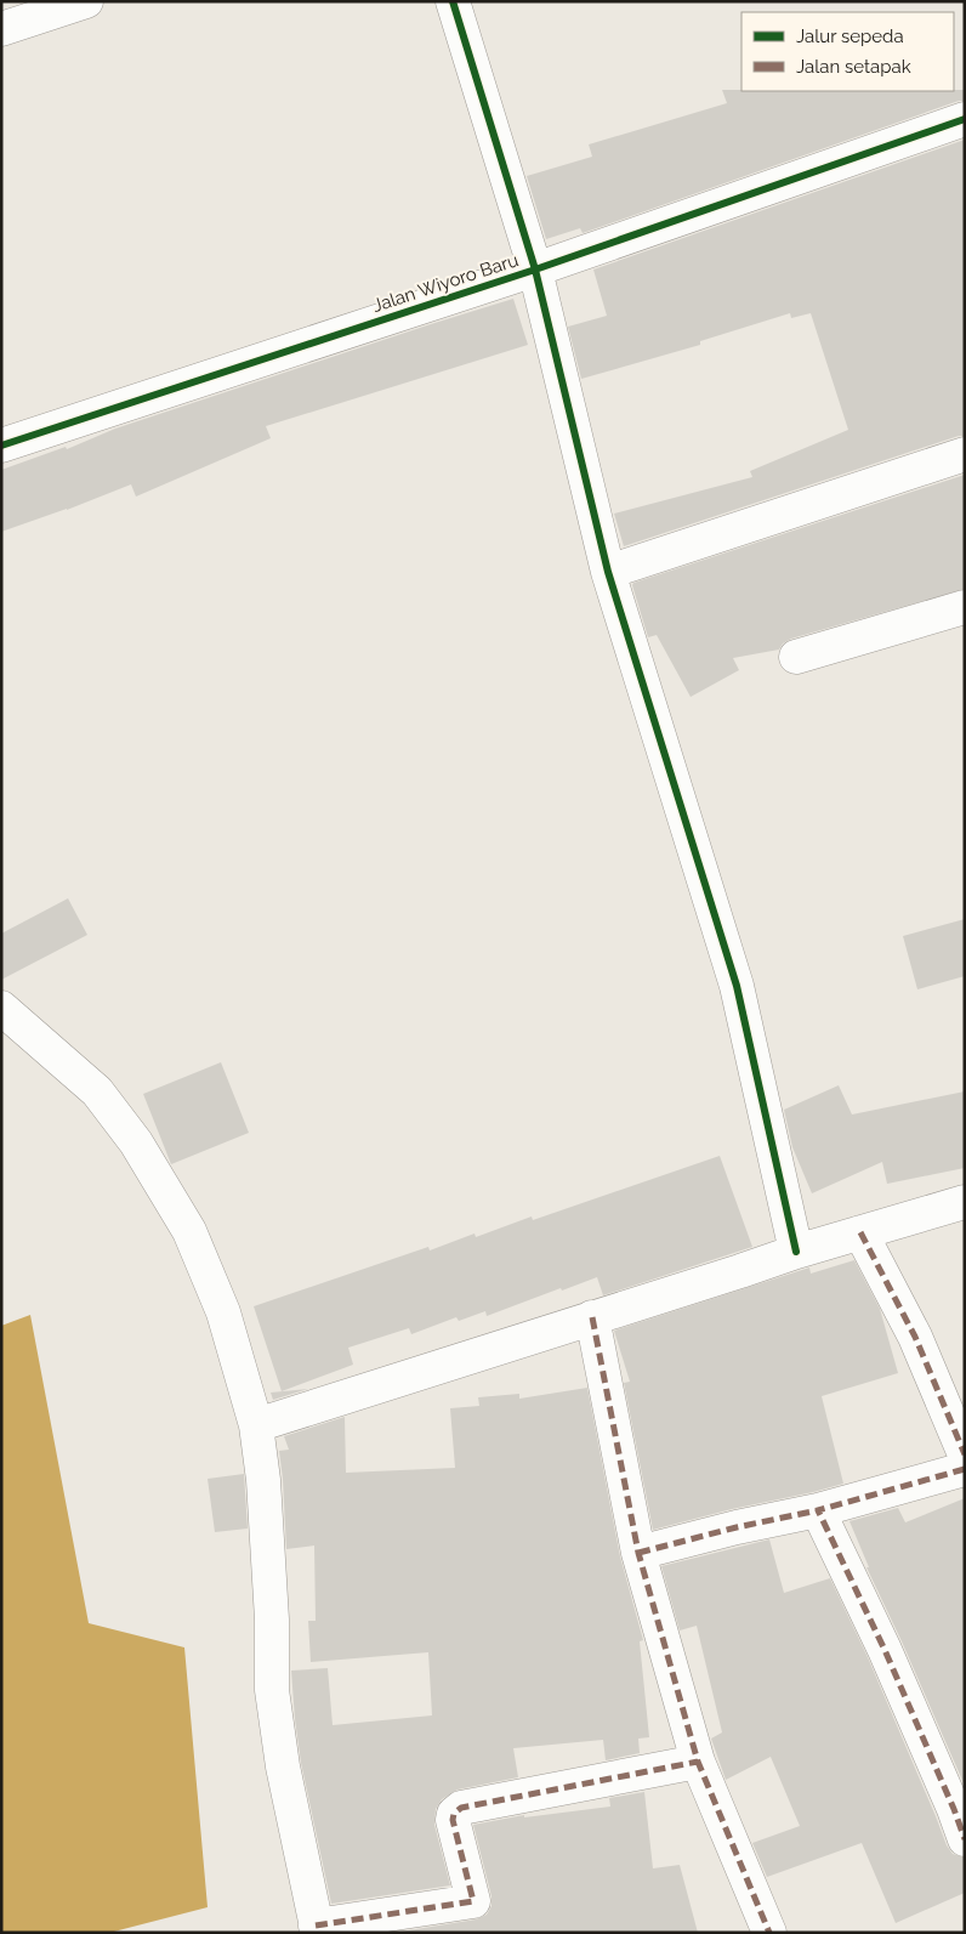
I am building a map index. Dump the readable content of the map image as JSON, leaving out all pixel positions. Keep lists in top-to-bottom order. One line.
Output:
{"streets":{"street":["Jalan Wiyoro Baru"]},"legend":["Jalur sepeda","Jalan setapak"]}
